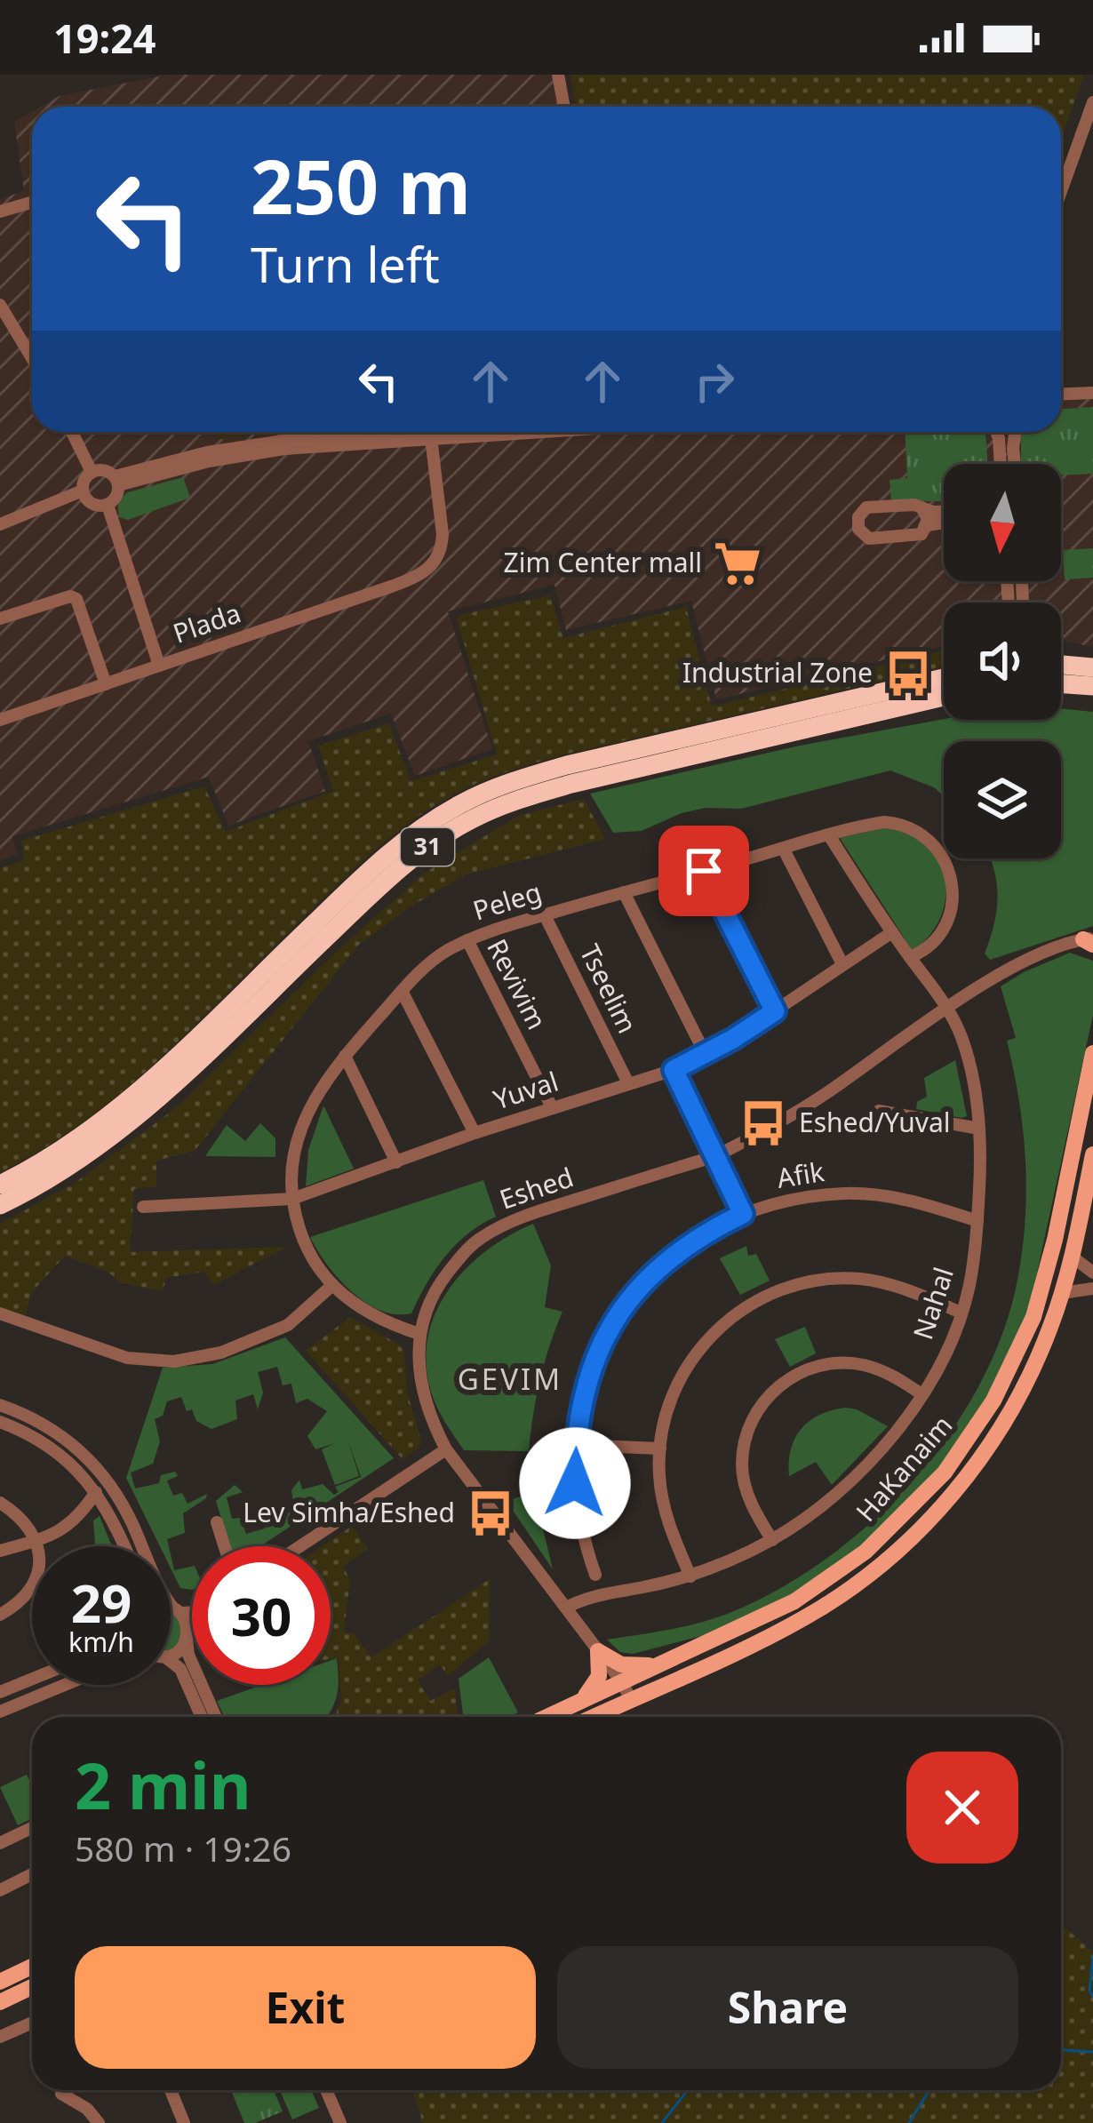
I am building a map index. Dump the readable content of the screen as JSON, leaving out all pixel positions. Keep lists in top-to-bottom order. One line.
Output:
{"streets":{"highway":["31"],"main road":["HaKanaim"],"street":["Plada","Peleg","Revivim","Tseelim","Yuval","Afik","Eshed","Nahal"]},"crossings":[["Peleg","Revivim"],["Peleg","Tseelim"],["Peleg","Yuval"],["Peleg","Eshed"],["Peleg","Nahal"],["Revivim","Yuval"],["Tseelim","Yuval"],["Yuval","Nahal"],["Afik","Nahal"],["Eshed","Nahal"],["Eshed","HaKanaim"]],"districts":["GEVIM"],"places":{"supermarket":["Zim Center mall"],"bus stop":["Industrial Zone","Eshed/Yuval","Lev Simha/Eshed"]},"north":"bottom","page":{"status":"19:24","turn":["250 m","Turn left"],"speed":"29 km/h","limit":"30","heading":["2 min","580 m · 19:26"],"buttons":["Exit","Share"]}}
